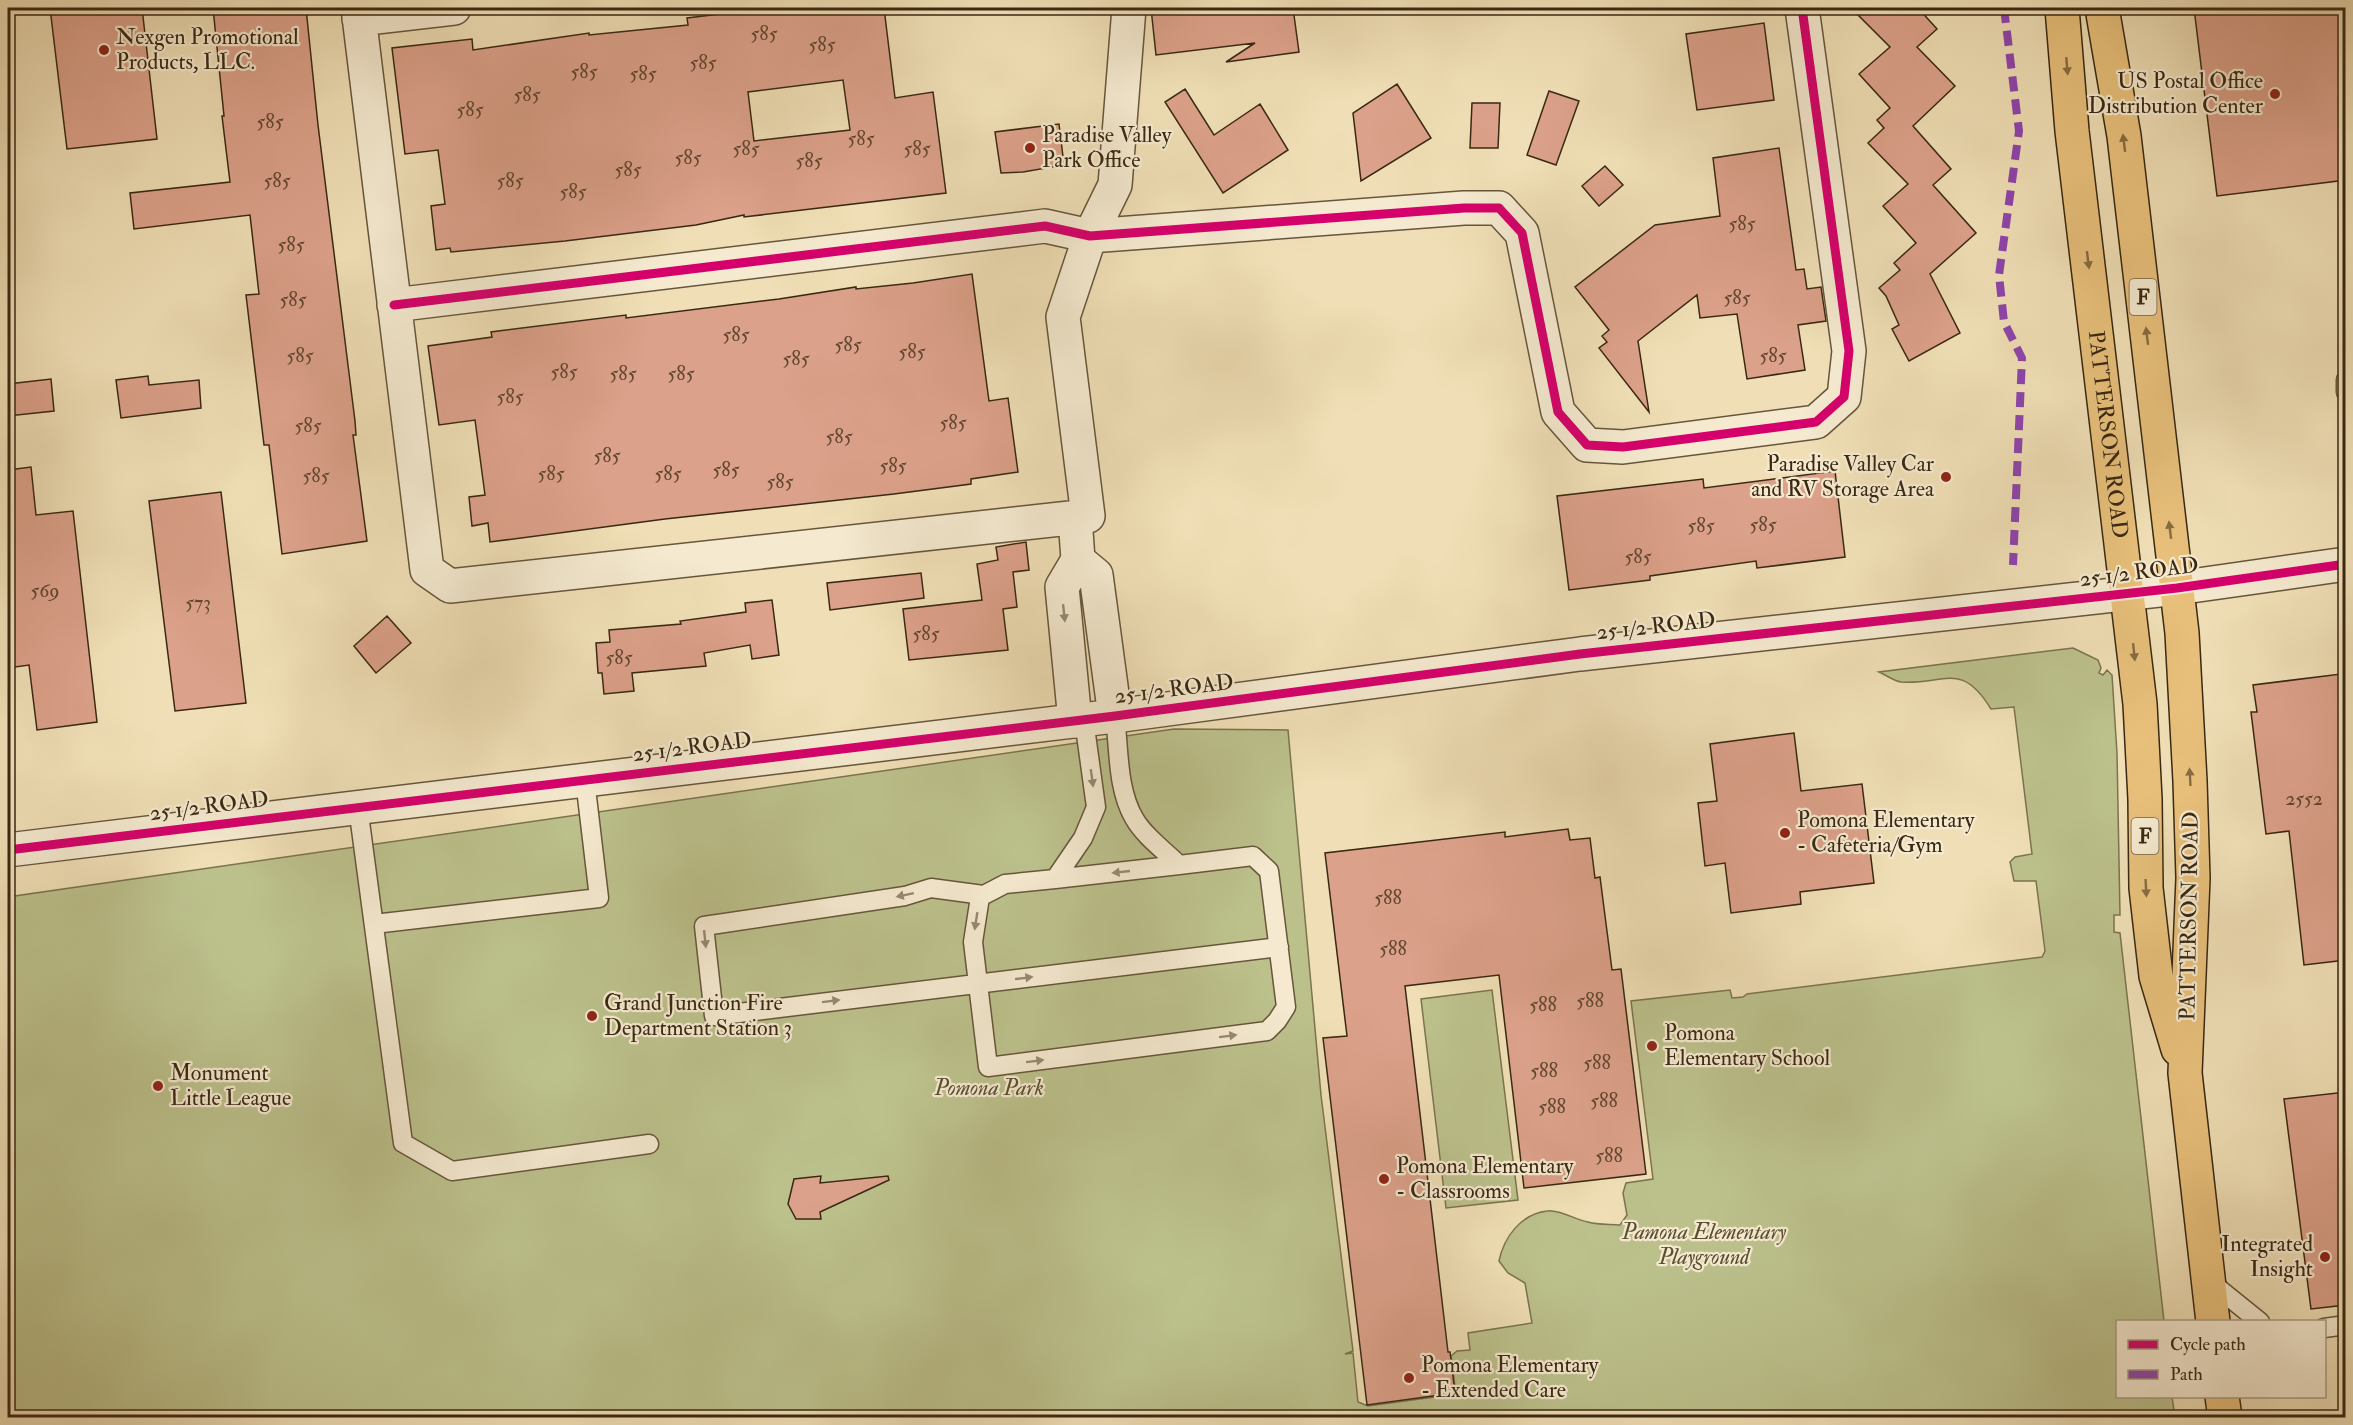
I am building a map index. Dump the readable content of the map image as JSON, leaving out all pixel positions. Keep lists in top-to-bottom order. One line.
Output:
{"streets":{"main road":["F","PATTERSON ROAD"],"street":["25 1/2 ROAD"]},"crossings":[["PATTERSON ROAD","25 1/2 ROAD"]],"parks":["Pomona Park","Pamona Elementary Playground"],"places":["Nexgen Promotional Products, LLC.","US Postal Office Distribution Center","Paradise Valley Park Office","Paradise Valley Car and RV Storage Area","Pomona Elementary - Cafeteria/Gym","Grand Junction Fire Department Station 3","Pomona Elementary School","Monument Little League","Pomona Elementary - Classrooms","Integrated Insight","Pomona Elementary - Extended Care"],"house_numbers":["585","585","585","585","585","585","585","585","585","585","585","585","585","585","585","585","585","585","585","585","585","585","585","585","585","585","585","585","585","585","585","585","585","585","585","585","585","585","585","585","585","585","585","585","569","573","585","585","2552","588","588","588","588","588","588","588","588","588"],"legend":["Cycle path","Path"]}
